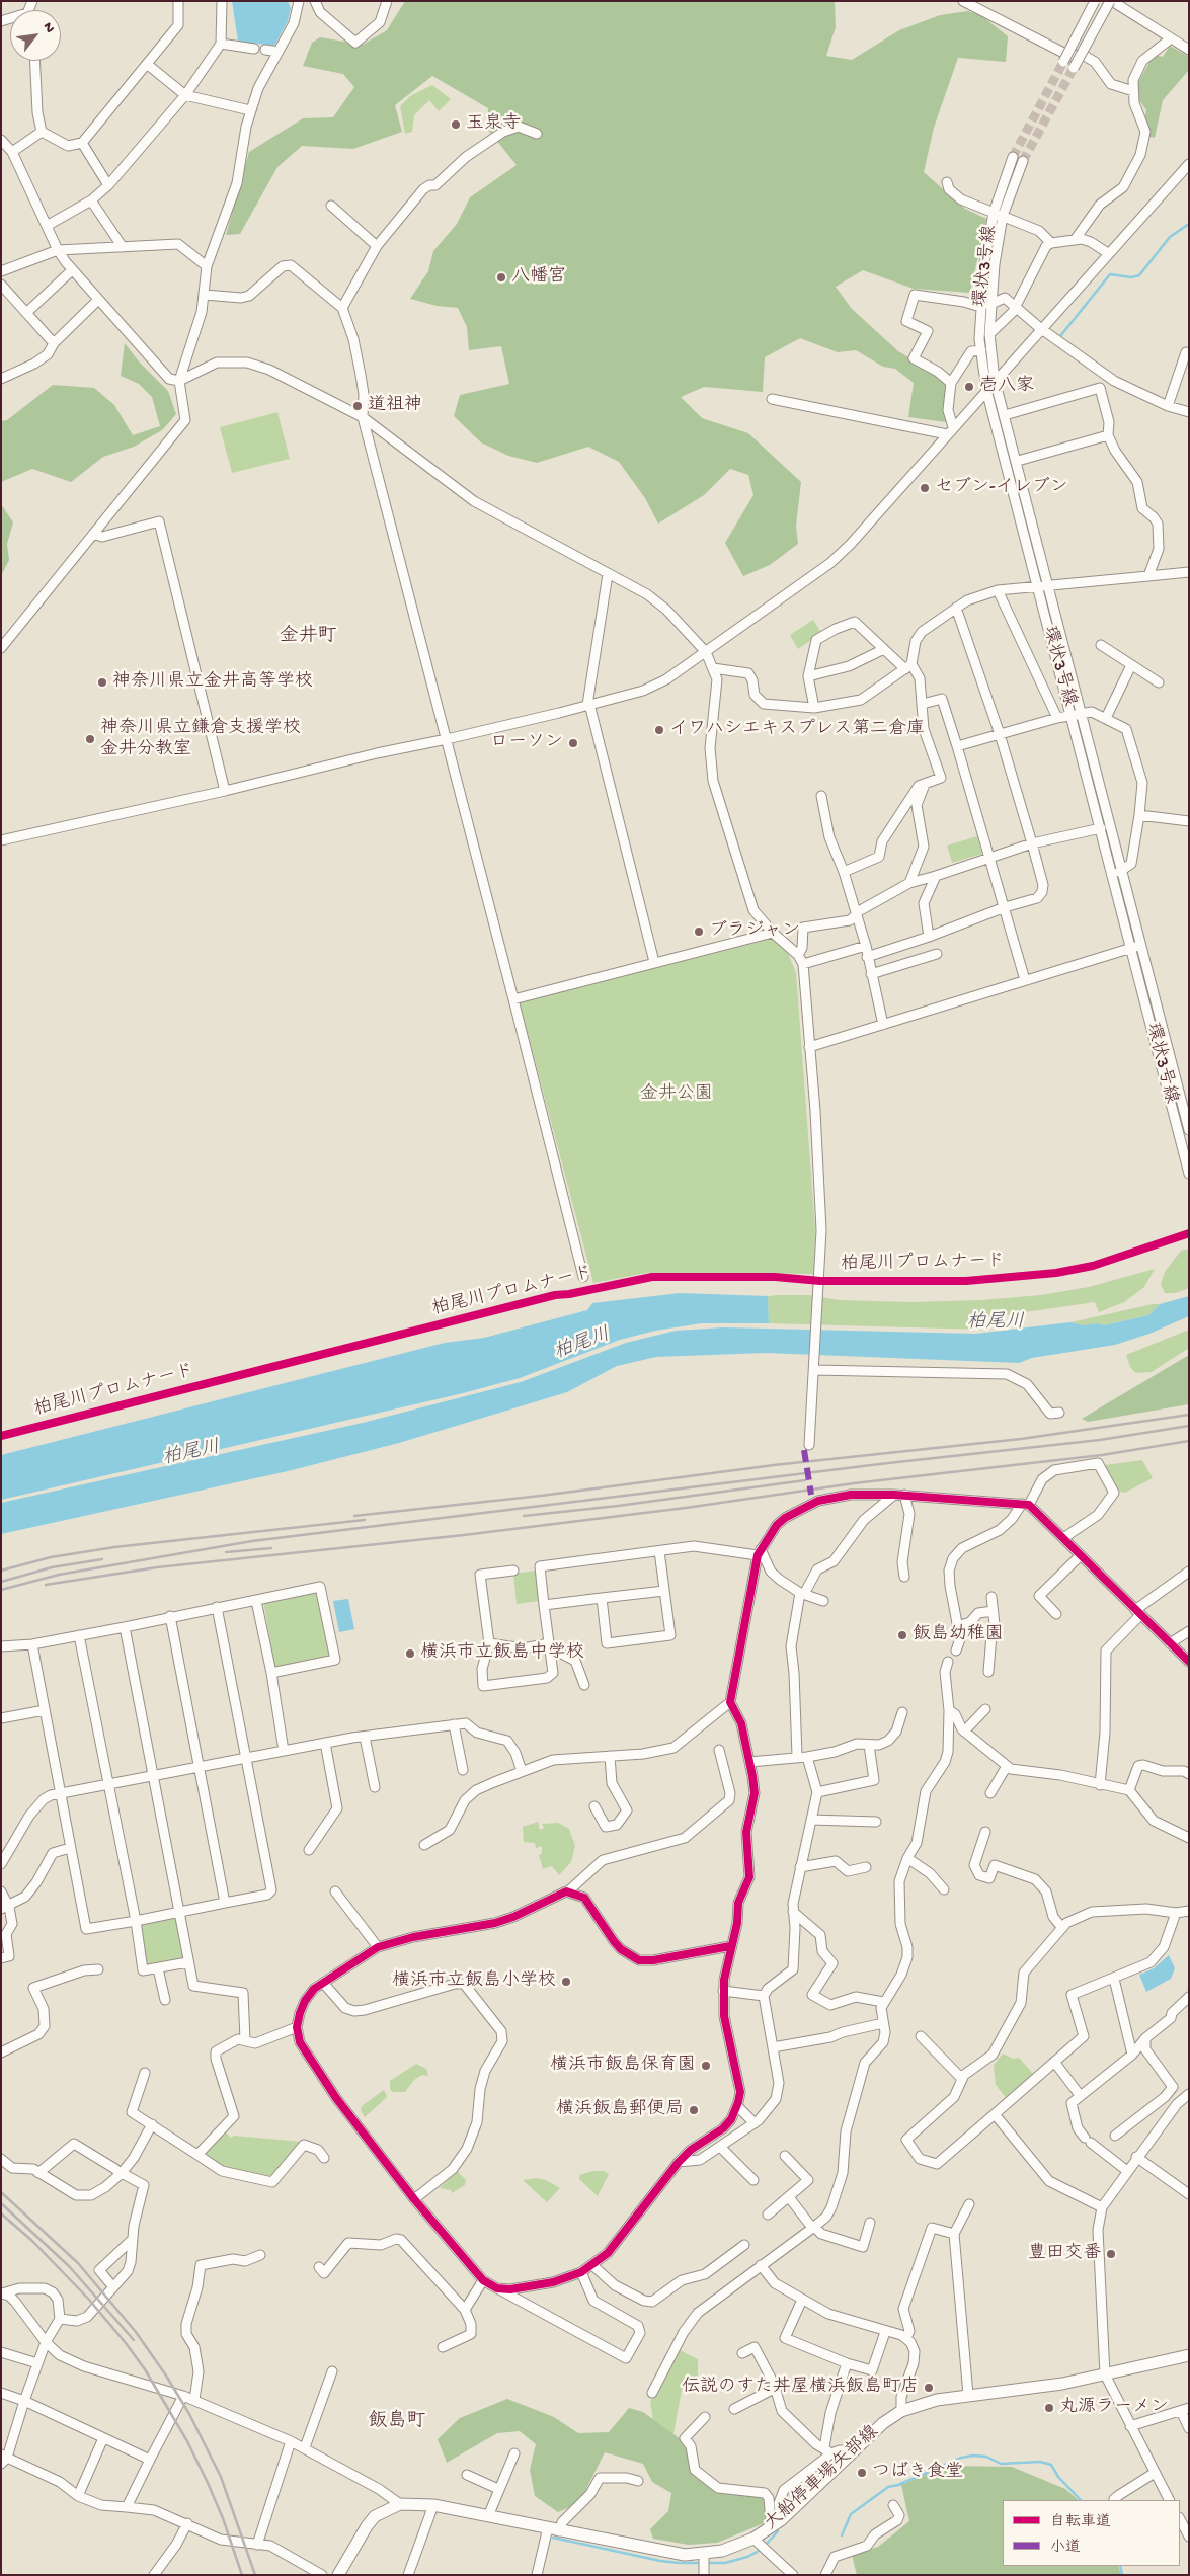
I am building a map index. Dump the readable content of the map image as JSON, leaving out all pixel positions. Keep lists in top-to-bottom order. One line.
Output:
{"streets":{"main road":["大船停車場矢部線"],"street":["環状3号線"],"cycle path":["柏尾川プロムナード"]},"districts":["金井町","飯島町"],"water":["柏尾川"],"parks":["金井公園"],"places":["玉泉寺","八幡宮","壱八家","道祖神","セブン-イレブン","神奈川県立金井高等学校","イワハシエキスプレス第二倉庫","神奈川県立鎌倉支援学校 金井分教室","ローソン","ブラジャン","飯島幼稚園","横浜市立飯島中学校","横浜市立飯島小学校","横浜市飯島保育園","横浜飯島郵便局","豊田交番","伝説のすた丼屋横浜飯島町店","丸源ラーメン","つばき食堂"],"legend":["自転車道","小道"],"north":"top right"}
